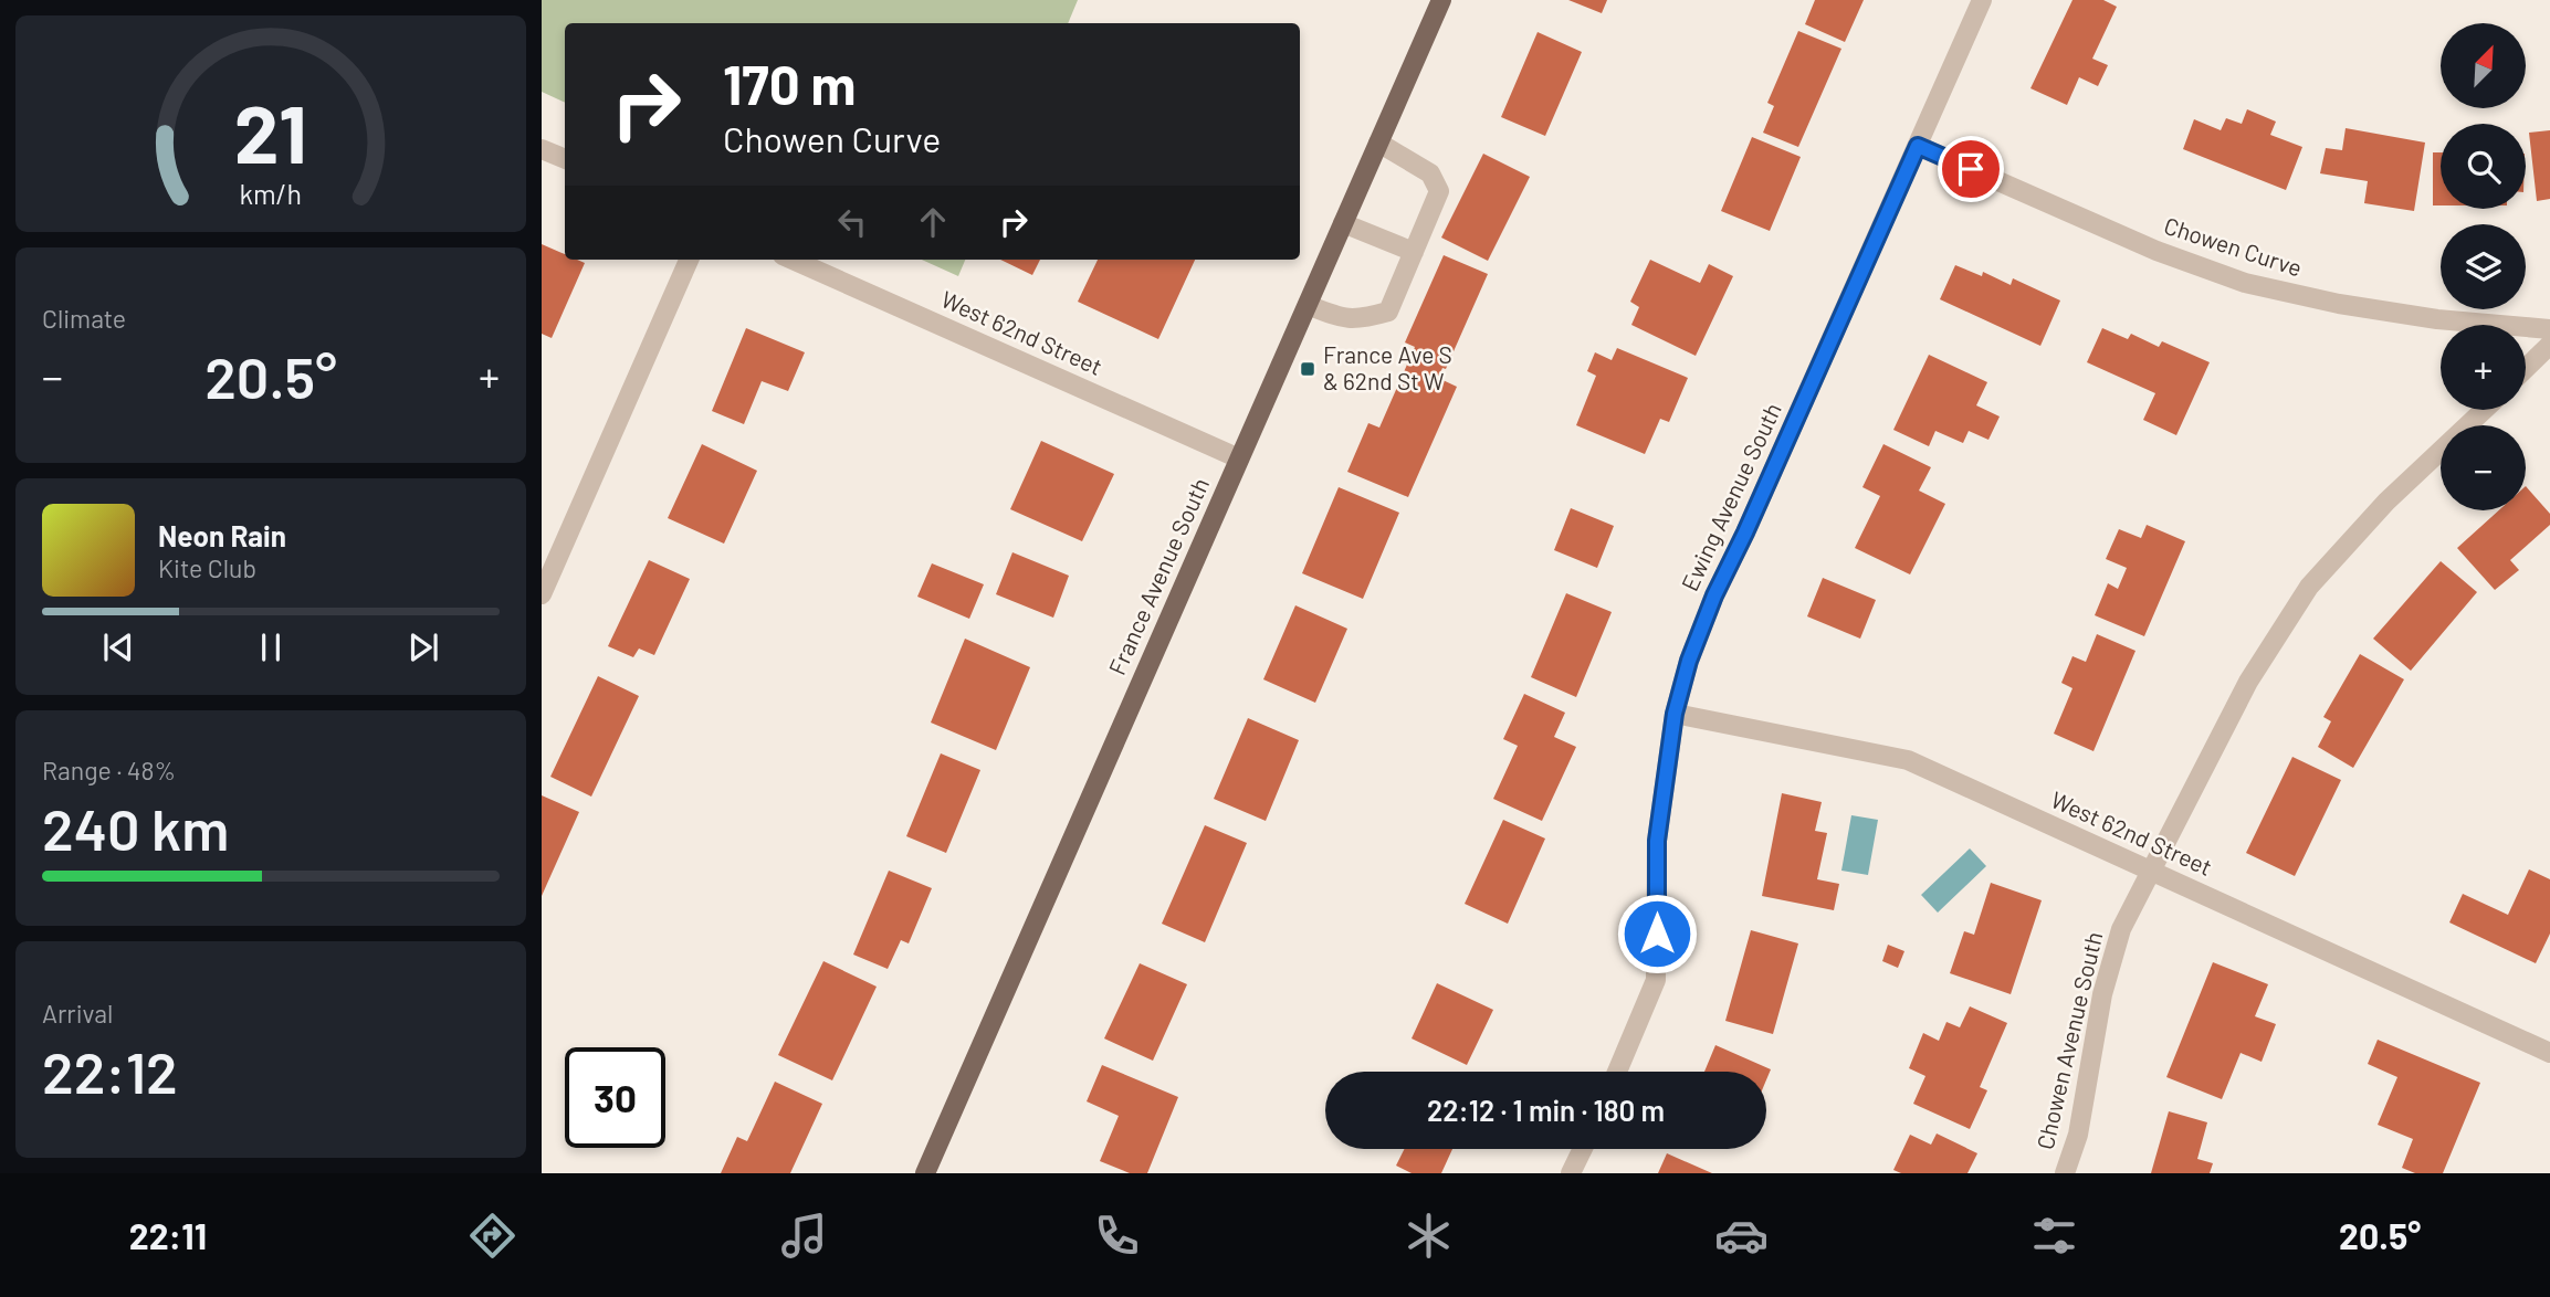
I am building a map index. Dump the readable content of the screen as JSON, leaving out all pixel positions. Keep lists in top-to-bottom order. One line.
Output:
{"streets":{"main road":["France Avenue South"],"street":["Chowen Curve","West 62nd Street","Ewing Avenue South","Chowen Avenue South"]},"crossings":[["Chowen Curve","Ewing Avenue South"],["West 62nd Street","Ewing Avenue South"],["West 62nd Street","France Avenue South"],["West 62nd Street","Chowen Avenue South"]],"places":{"transit":["France Ave S & 62nd St W"]},"north":"top right","page":{"map_buttons":["+","−"],"turn":["170 m","Chowen Curve"],"tile":["Climate",["Range · 48%","240 km"],["Arrival","22:12"]],"heat":["−","20.5°","+"],"song":["Neon Rain","Kite Club"],"limit":"30","trip":"22:12 · 1 min · 180 m","tabs":["22:11","20.5°"],"gauge":["21","km/h"]}}
